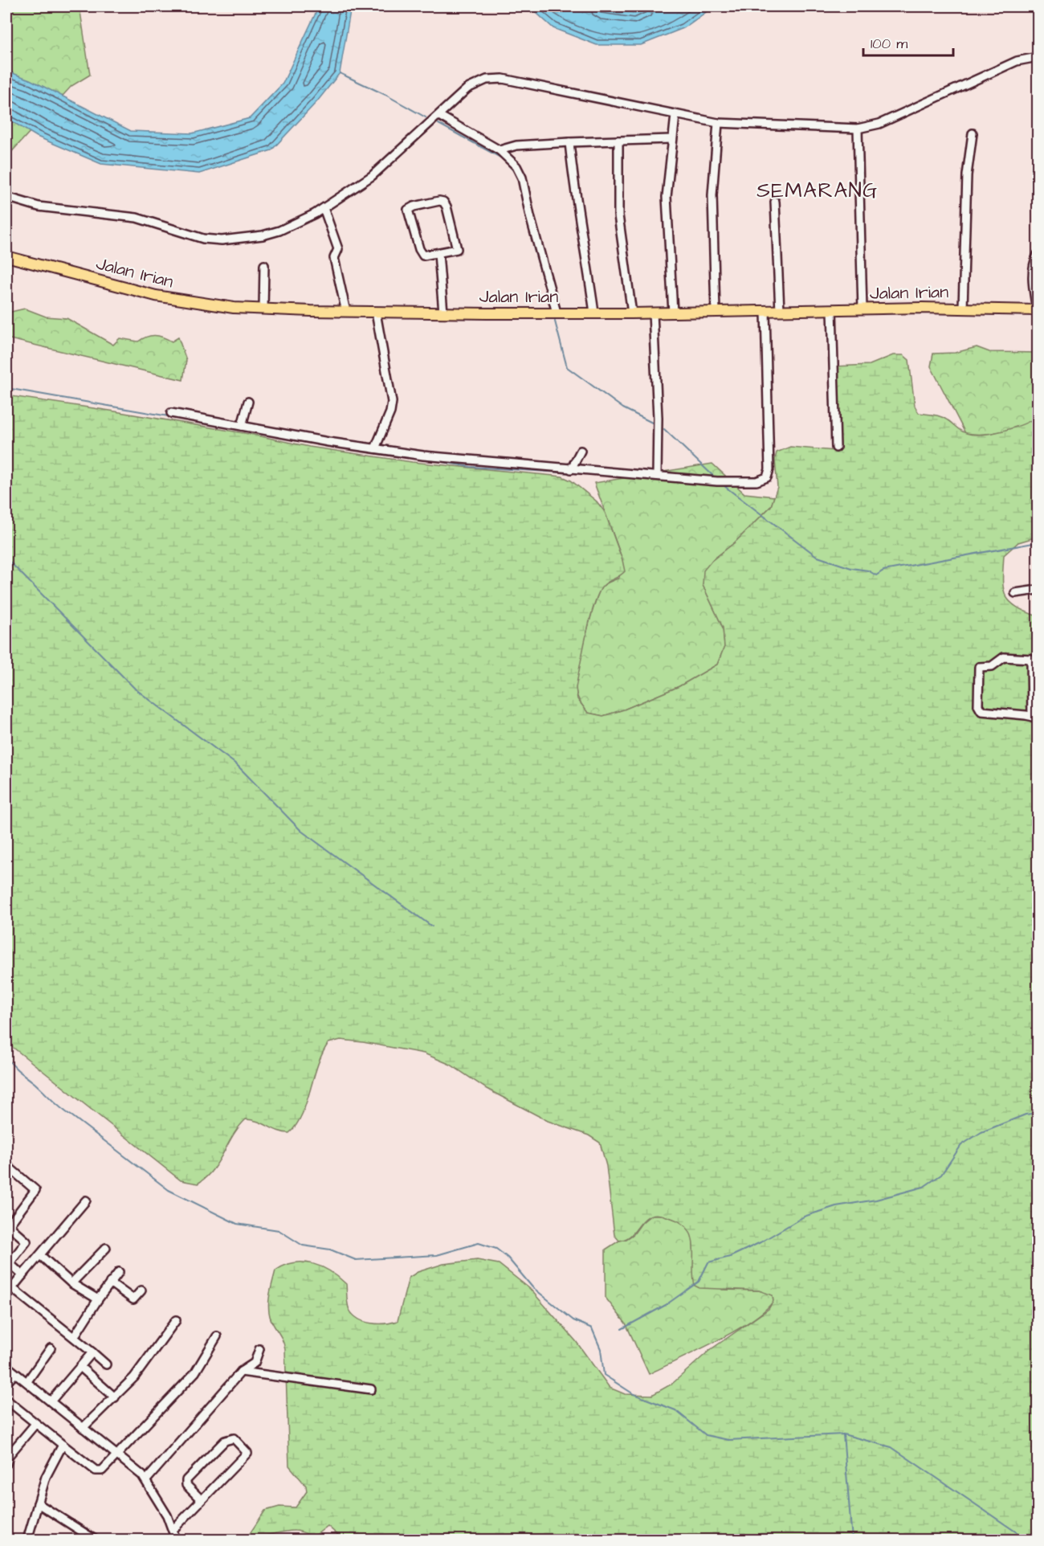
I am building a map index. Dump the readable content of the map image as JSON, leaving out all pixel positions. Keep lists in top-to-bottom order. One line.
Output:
{"streets":{"main road":["Jalan Irian"]},"districts":["SEMARANG"],"scale_bar":"100 m"}
